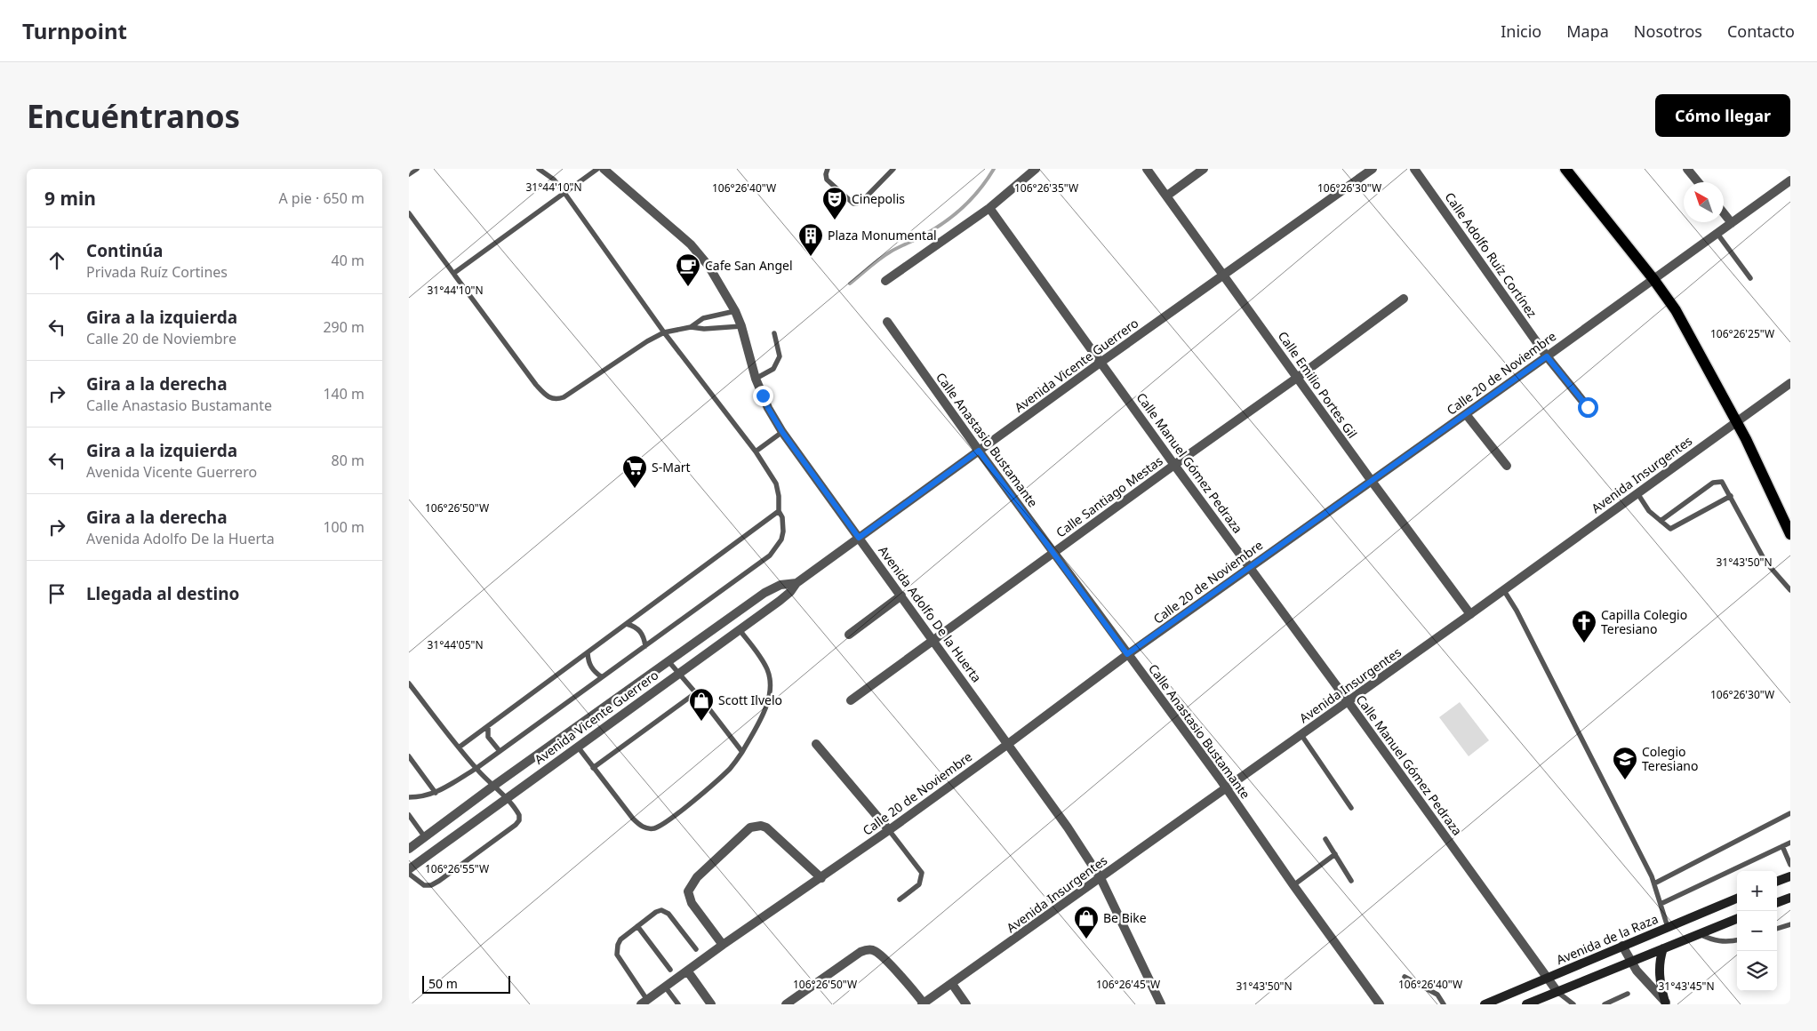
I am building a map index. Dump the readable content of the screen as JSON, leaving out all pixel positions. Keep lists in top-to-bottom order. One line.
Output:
{"streets":{"main road":["Avenida de la Raza"],"street":["Calle Adolfo Ruíz Cortínez","Avenida Vicente Guerrero","Calle 20 de Noviembre","Calle Emilio Portes Gil","Calle Anastasio Bustamante","Calle Manuel Gómez Pedraza","Avenida Insurgentes","Calle Santiago Mestas","Avenida Adolfo De la Huerta"]},"crossings":[["Calle Adolfo Ruíz Cortínez","Calle 20 de Noviembre"],["Avenida Vicente Guerrero","Calle Emilio Portes Gil"],["Avenida Vicente Guerrero","Calle Anastasio Bustamante"],["Avenida Vicente Guerrero","Calle Manuel Gómez Pedraza"],["Avenida Vicente Guerrero","Avenida Adolfo De la Huerta"],["Calle 20 de Noviembre","Calle Emilio Portes Gil"],["Calle 20 de Noviembre","Calle Anastasio Bustamante"],["Calle 20 de Noviembre","Calle Manuel Gómez Pedraza"],["Calle 20 de Noviembre","Avenida Adolfo De la Huerta"],["Calle Emilio Portes Gil","Avenida Insurgentes"],["Calle Emilio Portes Gil","Calle Santiago Mestas"],["Calle Anastasio Bustamante","Avenida Insurgentes"],["Calle Anastasio Bustamante","Calle Santiago Mestas"],["Calle Manuel Gómez Pedraza","Avenida Insurgentes"],["Calle Manuel Gómez Pedraza","Calle Santiago Mestas"],["Calle Manuel Gómez Pedraza","Avenida de la Raza"],["Avenida Insurgentes","Avenida Adolfo De la Huerta"],["Calle Santiago Mestas","Avenida Adolfo De la Huerta"]],"places":{"theatre":["Cinepolis"],"building":["Plaza Monumental"],"cafe":["Cafe San Angel"],"supermarket":["S-Mart"],"church":["Capilla Colegio Teresiano"],"shop":["Scott Ilvelo","Be Bike"],"school or university":["Colegio Teresiano"]},"scale_bar":"50 m","north":"top left","page":{"header":"Turnpoint","nav":["Inicio","Mapa","Nosotros","Contacto"],"buttons":"Cómo llegar","title":"Encuéntranos","heading":["9 min","A pie · 650 m"],"list":[["Continúa","Privada Ruíz Cortines","40 m"],["Gira a la izquierda","Calle 20 de Noviembre","290 m"],["Gira a la derecha","Calle Anastasio Bustamante","140 m"],["Gira a la izquierda","Avenida Vicente Guerrero","80 m"],["Gira a la derecha","Avenida Adolfo De la Huerta","100 m"],"Llegada al destino"],"map_buttons":["+","−"],"scale":"50 m"},"coordinates":["31°44'10\"N","106°26'40\"W","106°26'35\"W","106°26'30\"W","106°26'25\"W","106°26'50\"W","31°43'50\"N","31°44'05\"N","106°26'55\"W","106°26'45\"W","31°43'45\"N"]}
